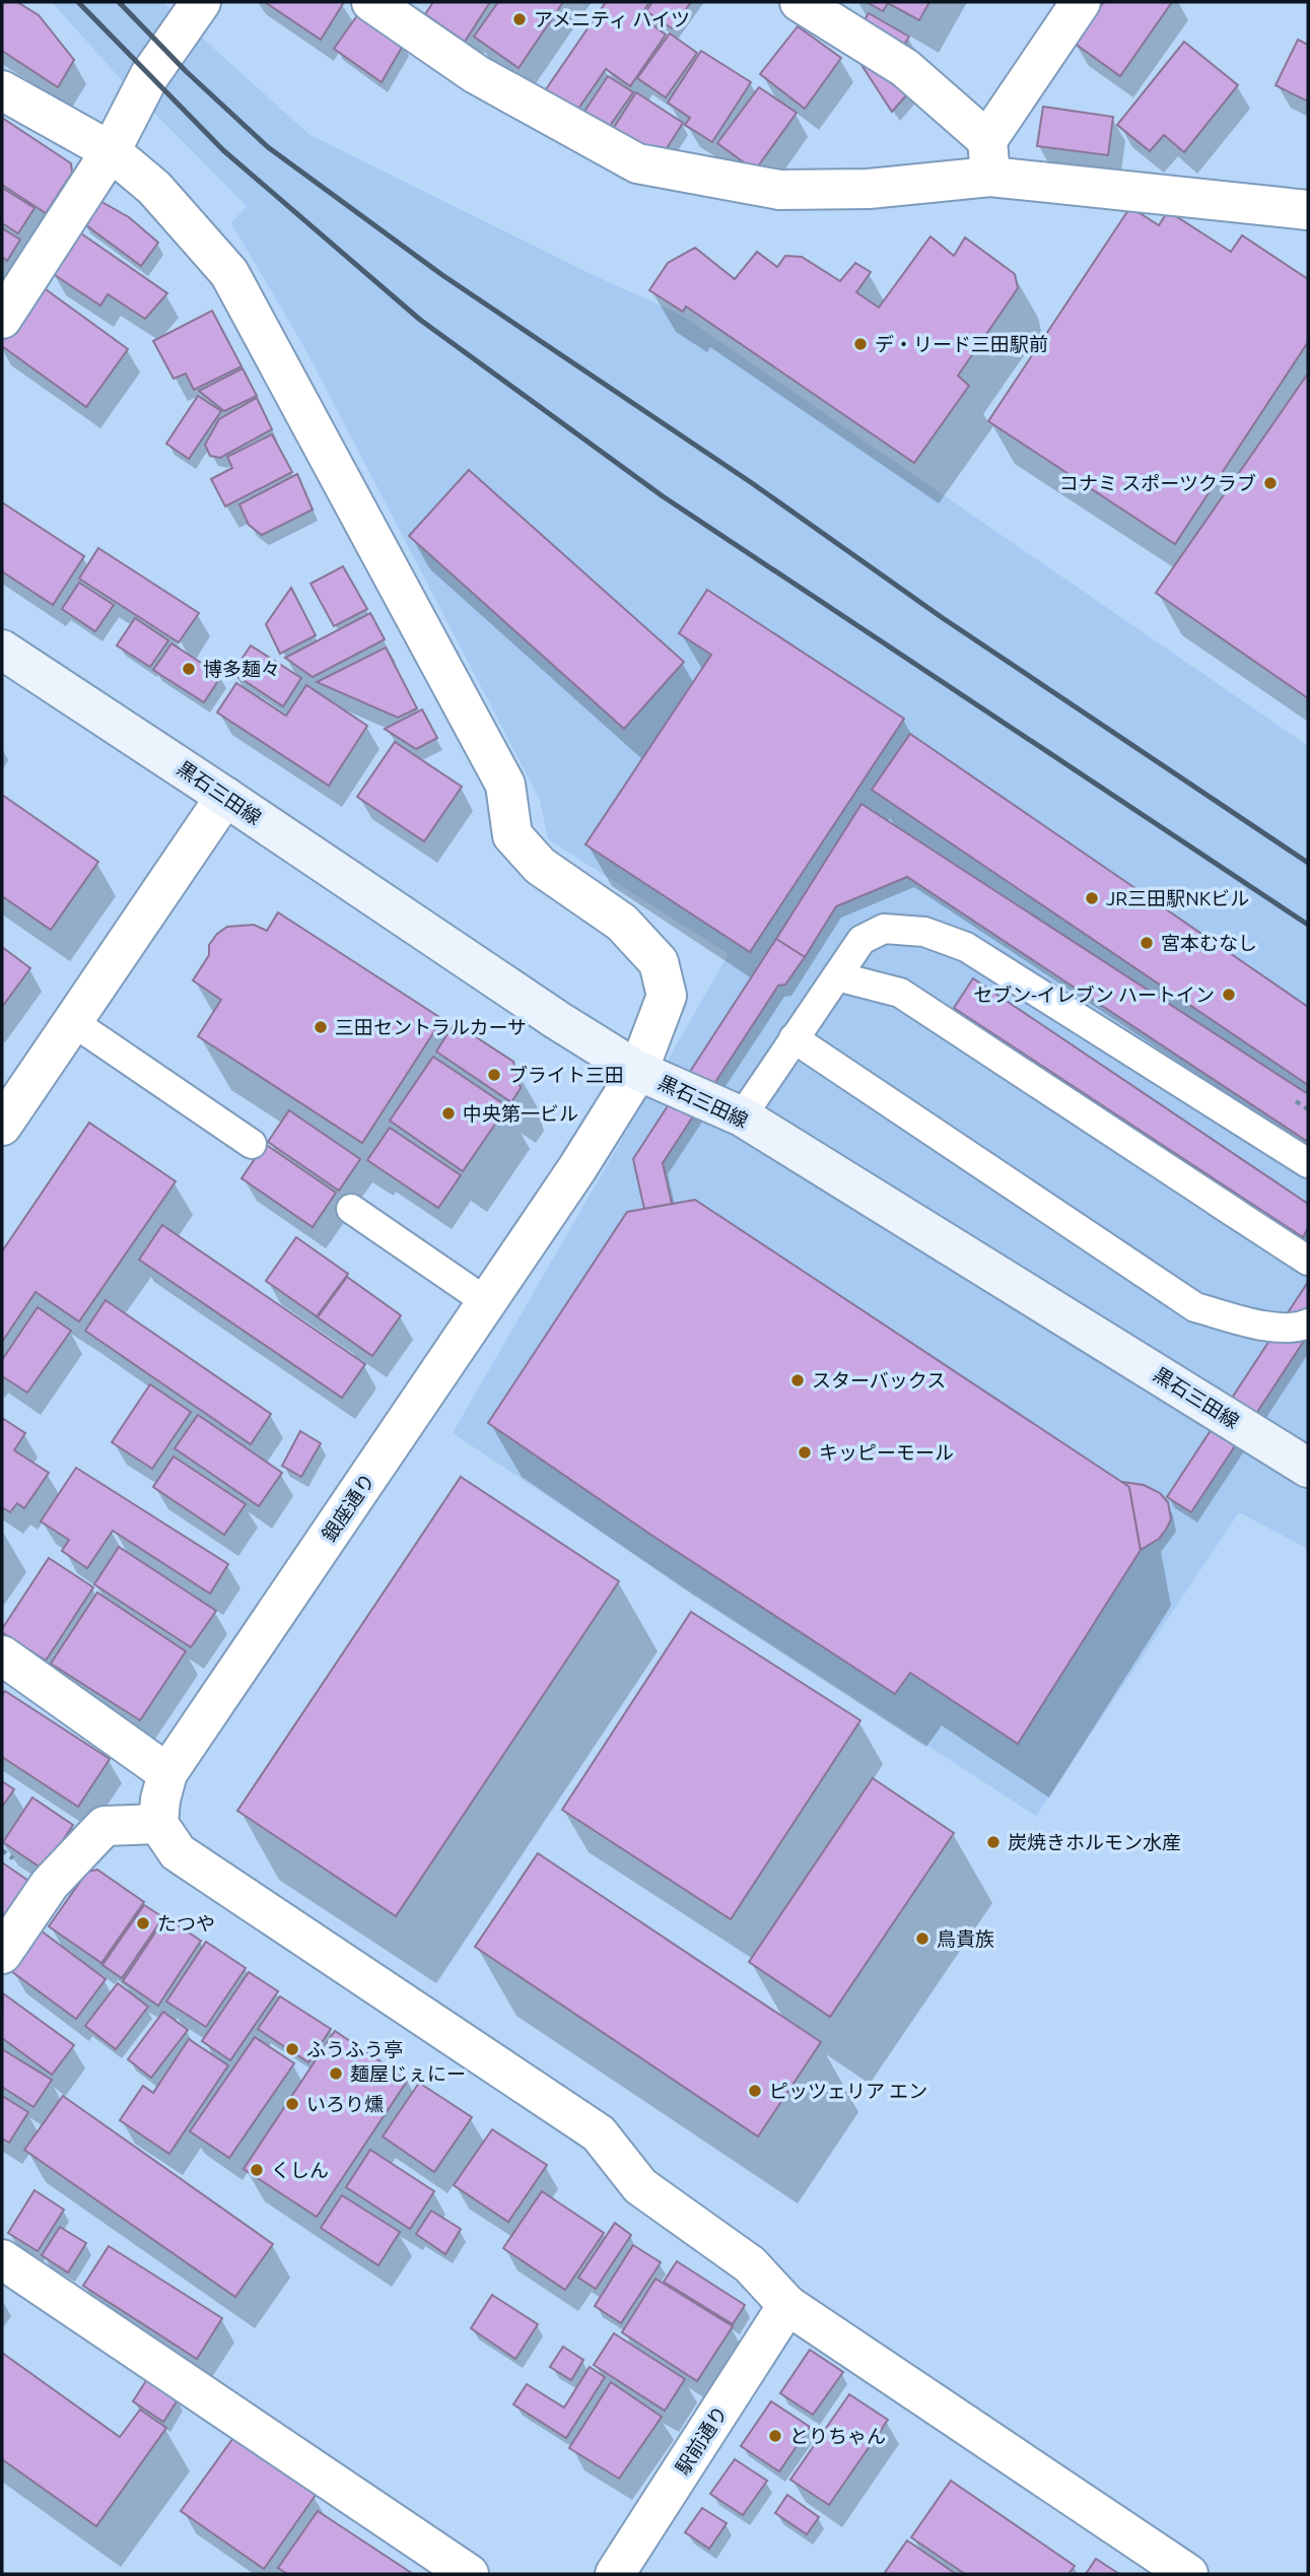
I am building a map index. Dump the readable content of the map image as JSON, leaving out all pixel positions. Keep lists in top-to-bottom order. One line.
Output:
{"streets":{"main road":["黒石三田線"],"street":["銀座通り","駅前通り"]},"crossings":[["黒石三田線","銀座通り"]],"places":["アメニティ ハイツ","デ・リード三田駅前","コナミ スポーツクラブ","博多麺々","JR三田駅NKビル","宮本むなし","セブン-イレブン ハートイン","三田セントラルカーサ","ブライト三田","中央第一ビル","スターバックス","キッピーモール","炭焼きホルモン水産","たつや","鳥貴族","ふうふう亭","麺屋じぇにー","ピッツェリア エン","いろり燻","くしん","とりちゃん"]}
